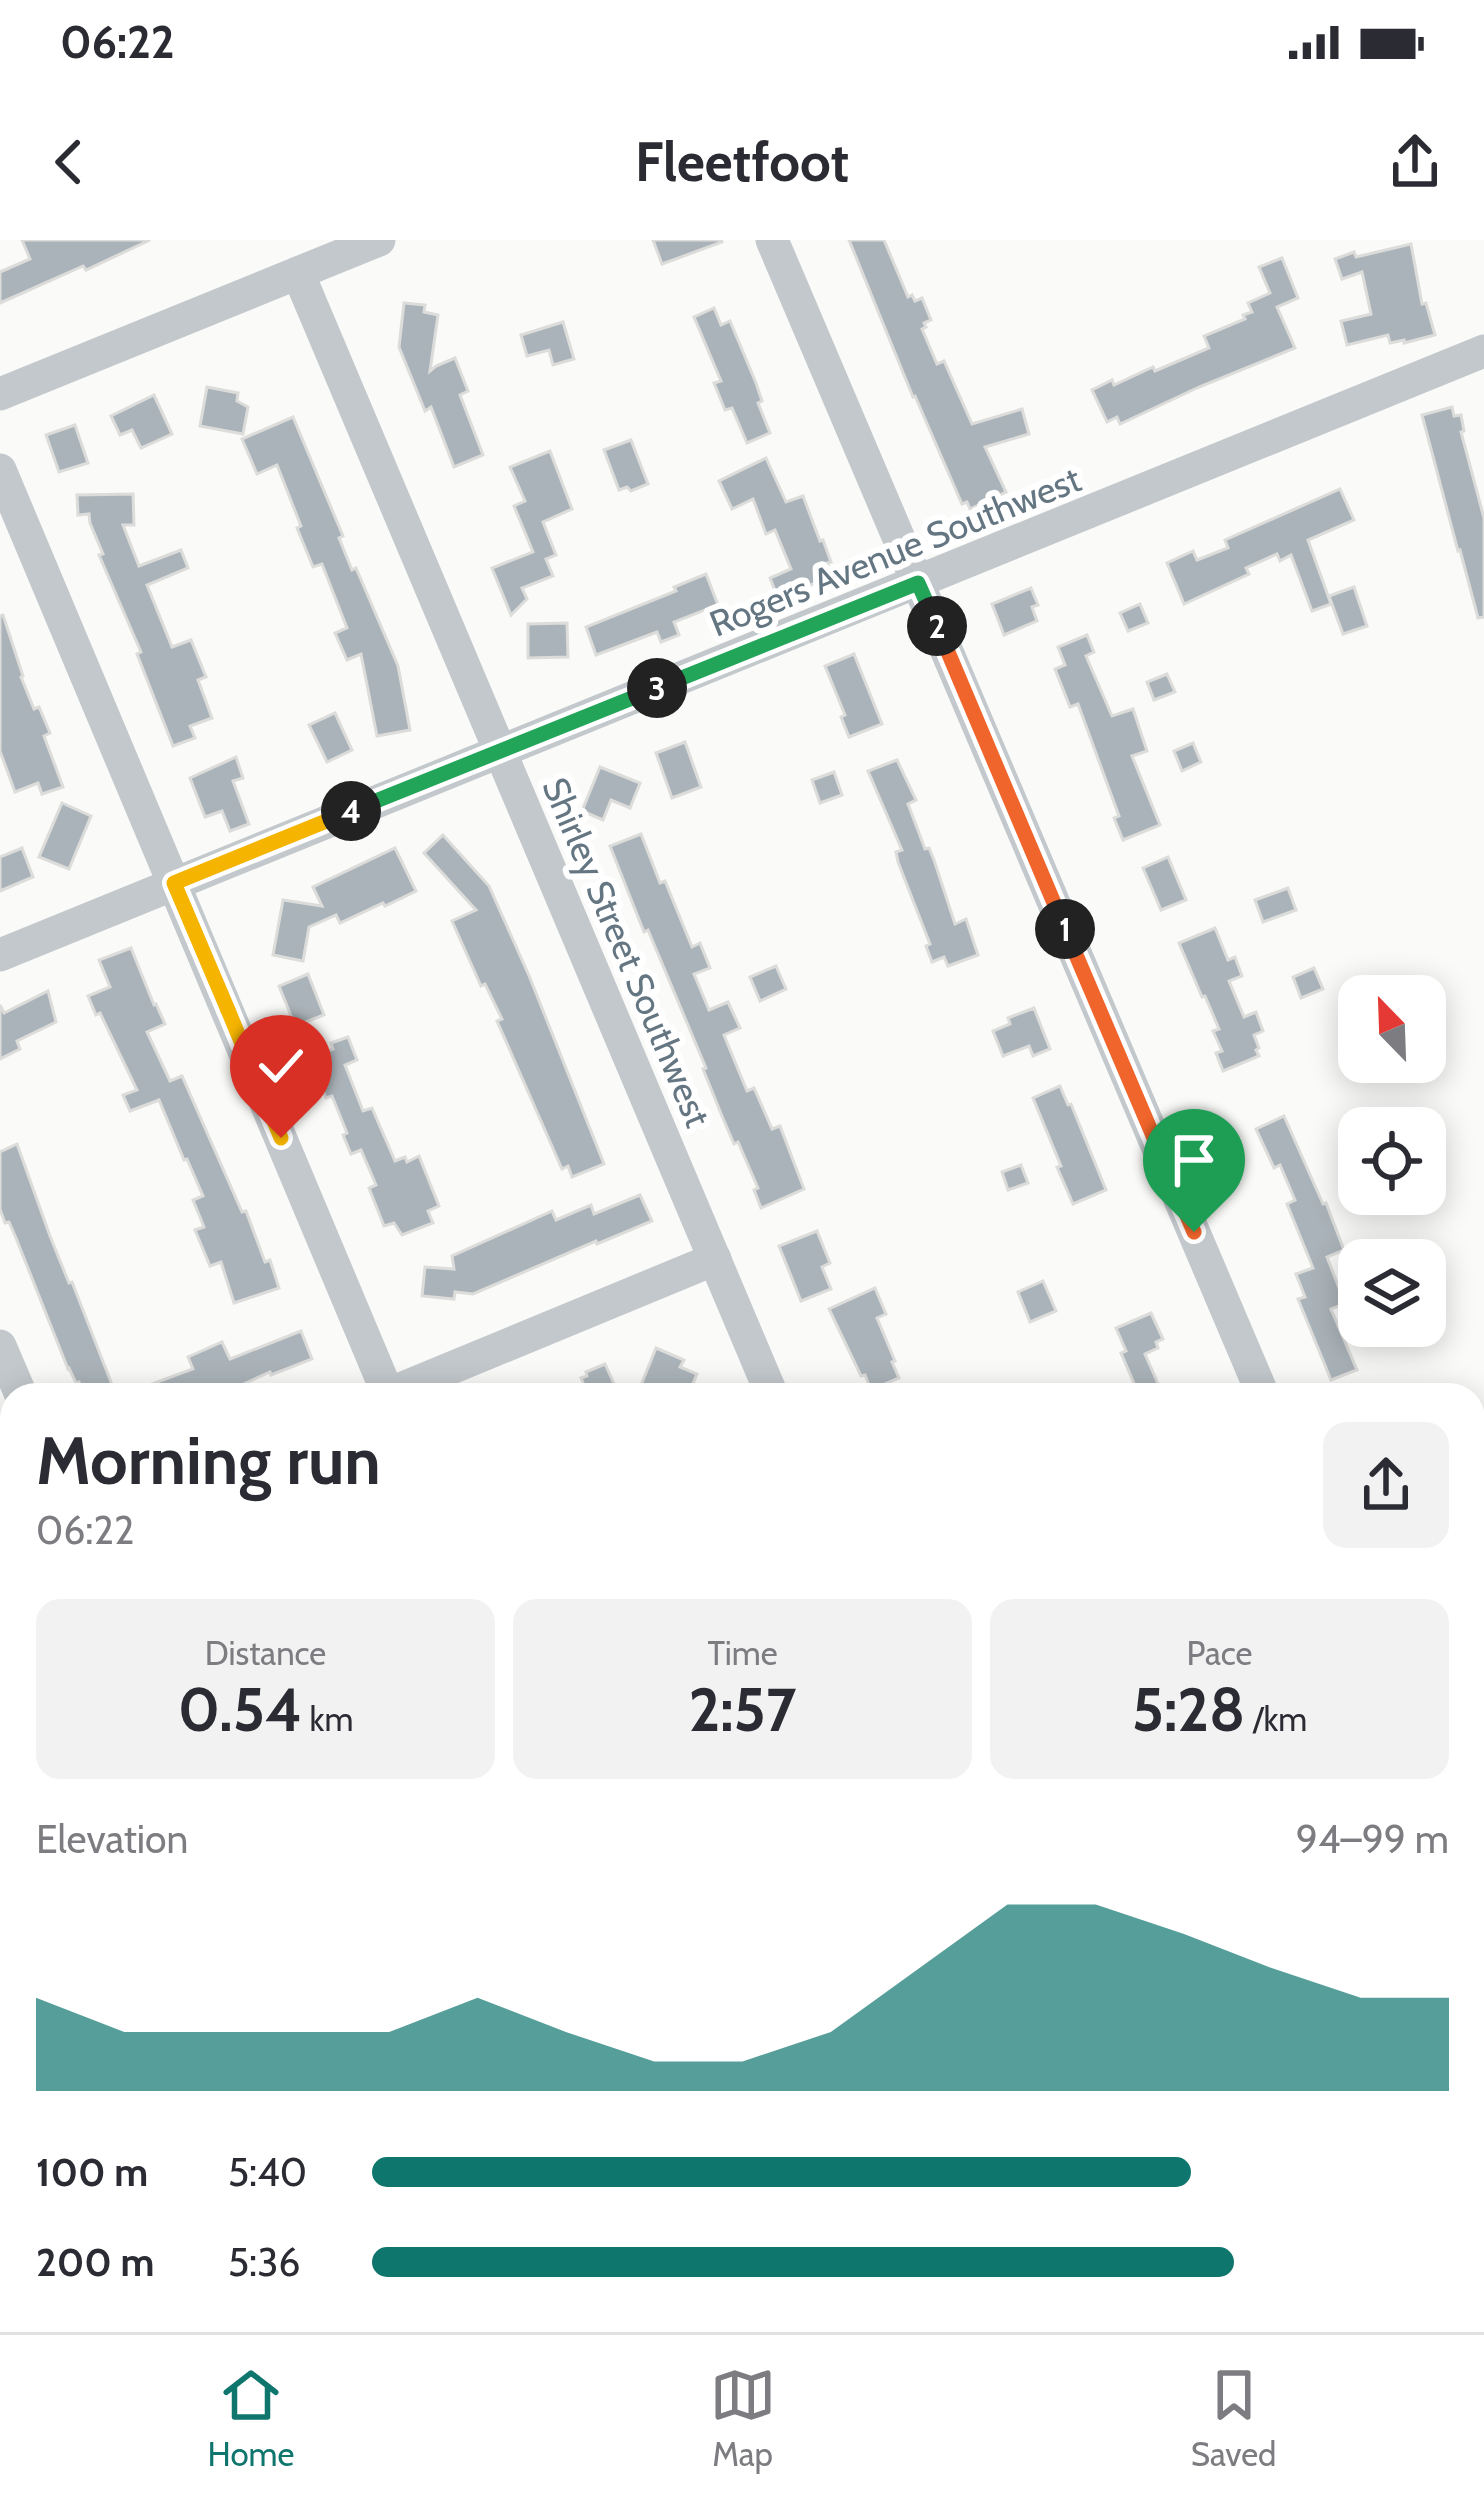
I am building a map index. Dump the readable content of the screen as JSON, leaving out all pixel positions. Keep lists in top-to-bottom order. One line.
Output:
{"streets":{"street":["Rogers Avenue Southwest","Shirley Street Southwest"]},"crossings":[["Rogers Avenue Southwest","Shirley Street Southwest"]],"north":"top left","page":{"status":"06:22","header":"Fleetfoot","pins":["2","3","4","1"],"heading":["Morning run","06:22"],"stats":[["Distance","0.54 km"],["Time","2:57"],["Pace","5:28 /km"]],"chart":["Elevation","94–99 m"],"list":[{"name":"100 m","note":"5:40"},{"name":"200 m","note":"5:36"}],"tabs":["Home","Map","Saved"]}}
